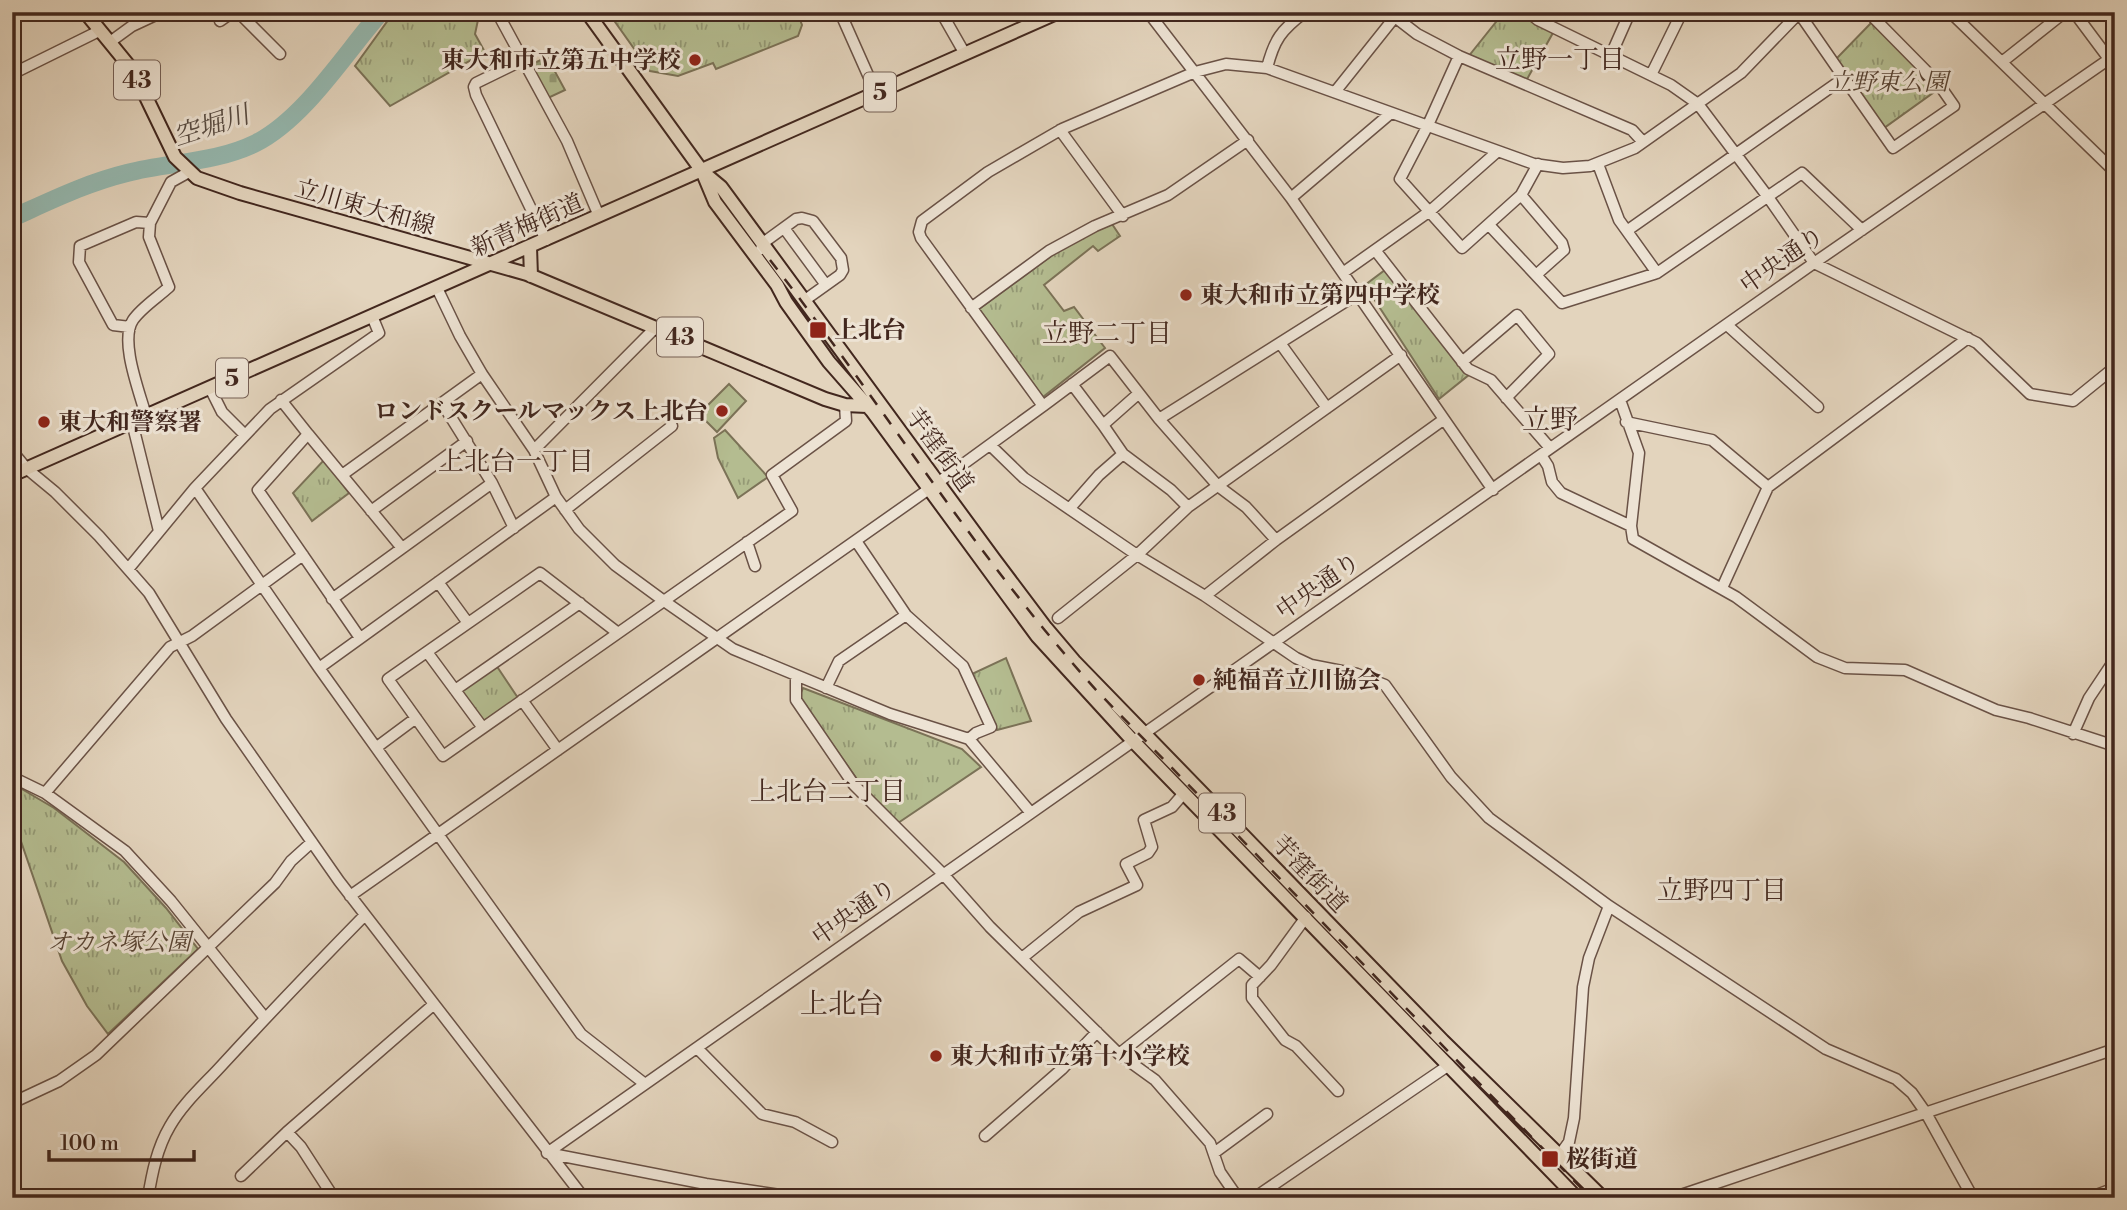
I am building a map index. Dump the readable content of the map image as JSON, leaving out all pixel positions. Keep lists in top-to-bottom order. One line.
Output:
{"streets":{"main road":["43","5","立川東大和線","新青梅街道","芋窪街道"],"street":["中央通り"]},"crossings":[["立川東大和線","新青梅街道"],["立川東大和線","芋窪街道"],["新青梅街道","芋窪街道"],["中央通り","芋窪街道"]],"districts":["立野一丁目","立野二丁目","立野","上北台一丁目","上北台二丁目","立野四丁目","上北台"],"water":["空堀川"],"parks":["立野東公園","オカネ塚公園"],"places":{"other":["東大和市立第五中学校","東大和市立第四中学校","ロンドスクールマックス上北台","東大和警察署","純福音立川協会","東大和市立第十小学校"],"transit":["上北台","桜街道"]},"scale_bar":"100 m"}
